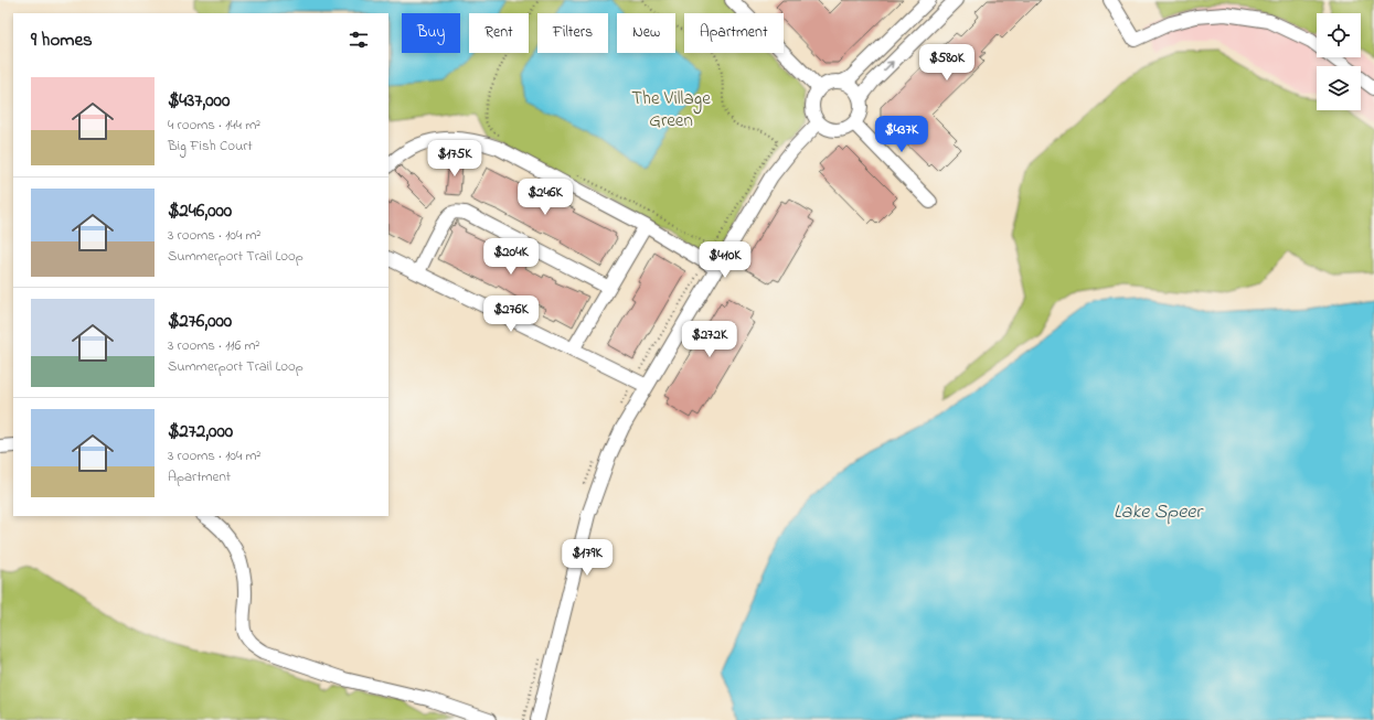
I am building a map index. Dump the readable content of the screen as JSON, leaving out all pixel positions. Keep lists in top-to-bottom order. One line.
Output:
{"water":["Lake Speer"],"parks":["The Village Green"],"page":{"chip":["Buy","Rent","Filters","New","Apartment"],"heading":"9 homes","price":["$580K","$437K","$175K","$246K","$204K","$410K","$276K","$272K","$179K"],"list":[{"name":"$437,000","note":"4 rooms · 144 m² · Big Fish Court"},{"name":"$246,000","note":"3 rooms · 104 m² · Summerport Trail Loop"},{"name":"$276,000","note":"3 rooms · 116 m² · Summerport Trail Loop"},{"name":"$272,000","note":"3 rooms · 104 m² · Apartment"}]}}
